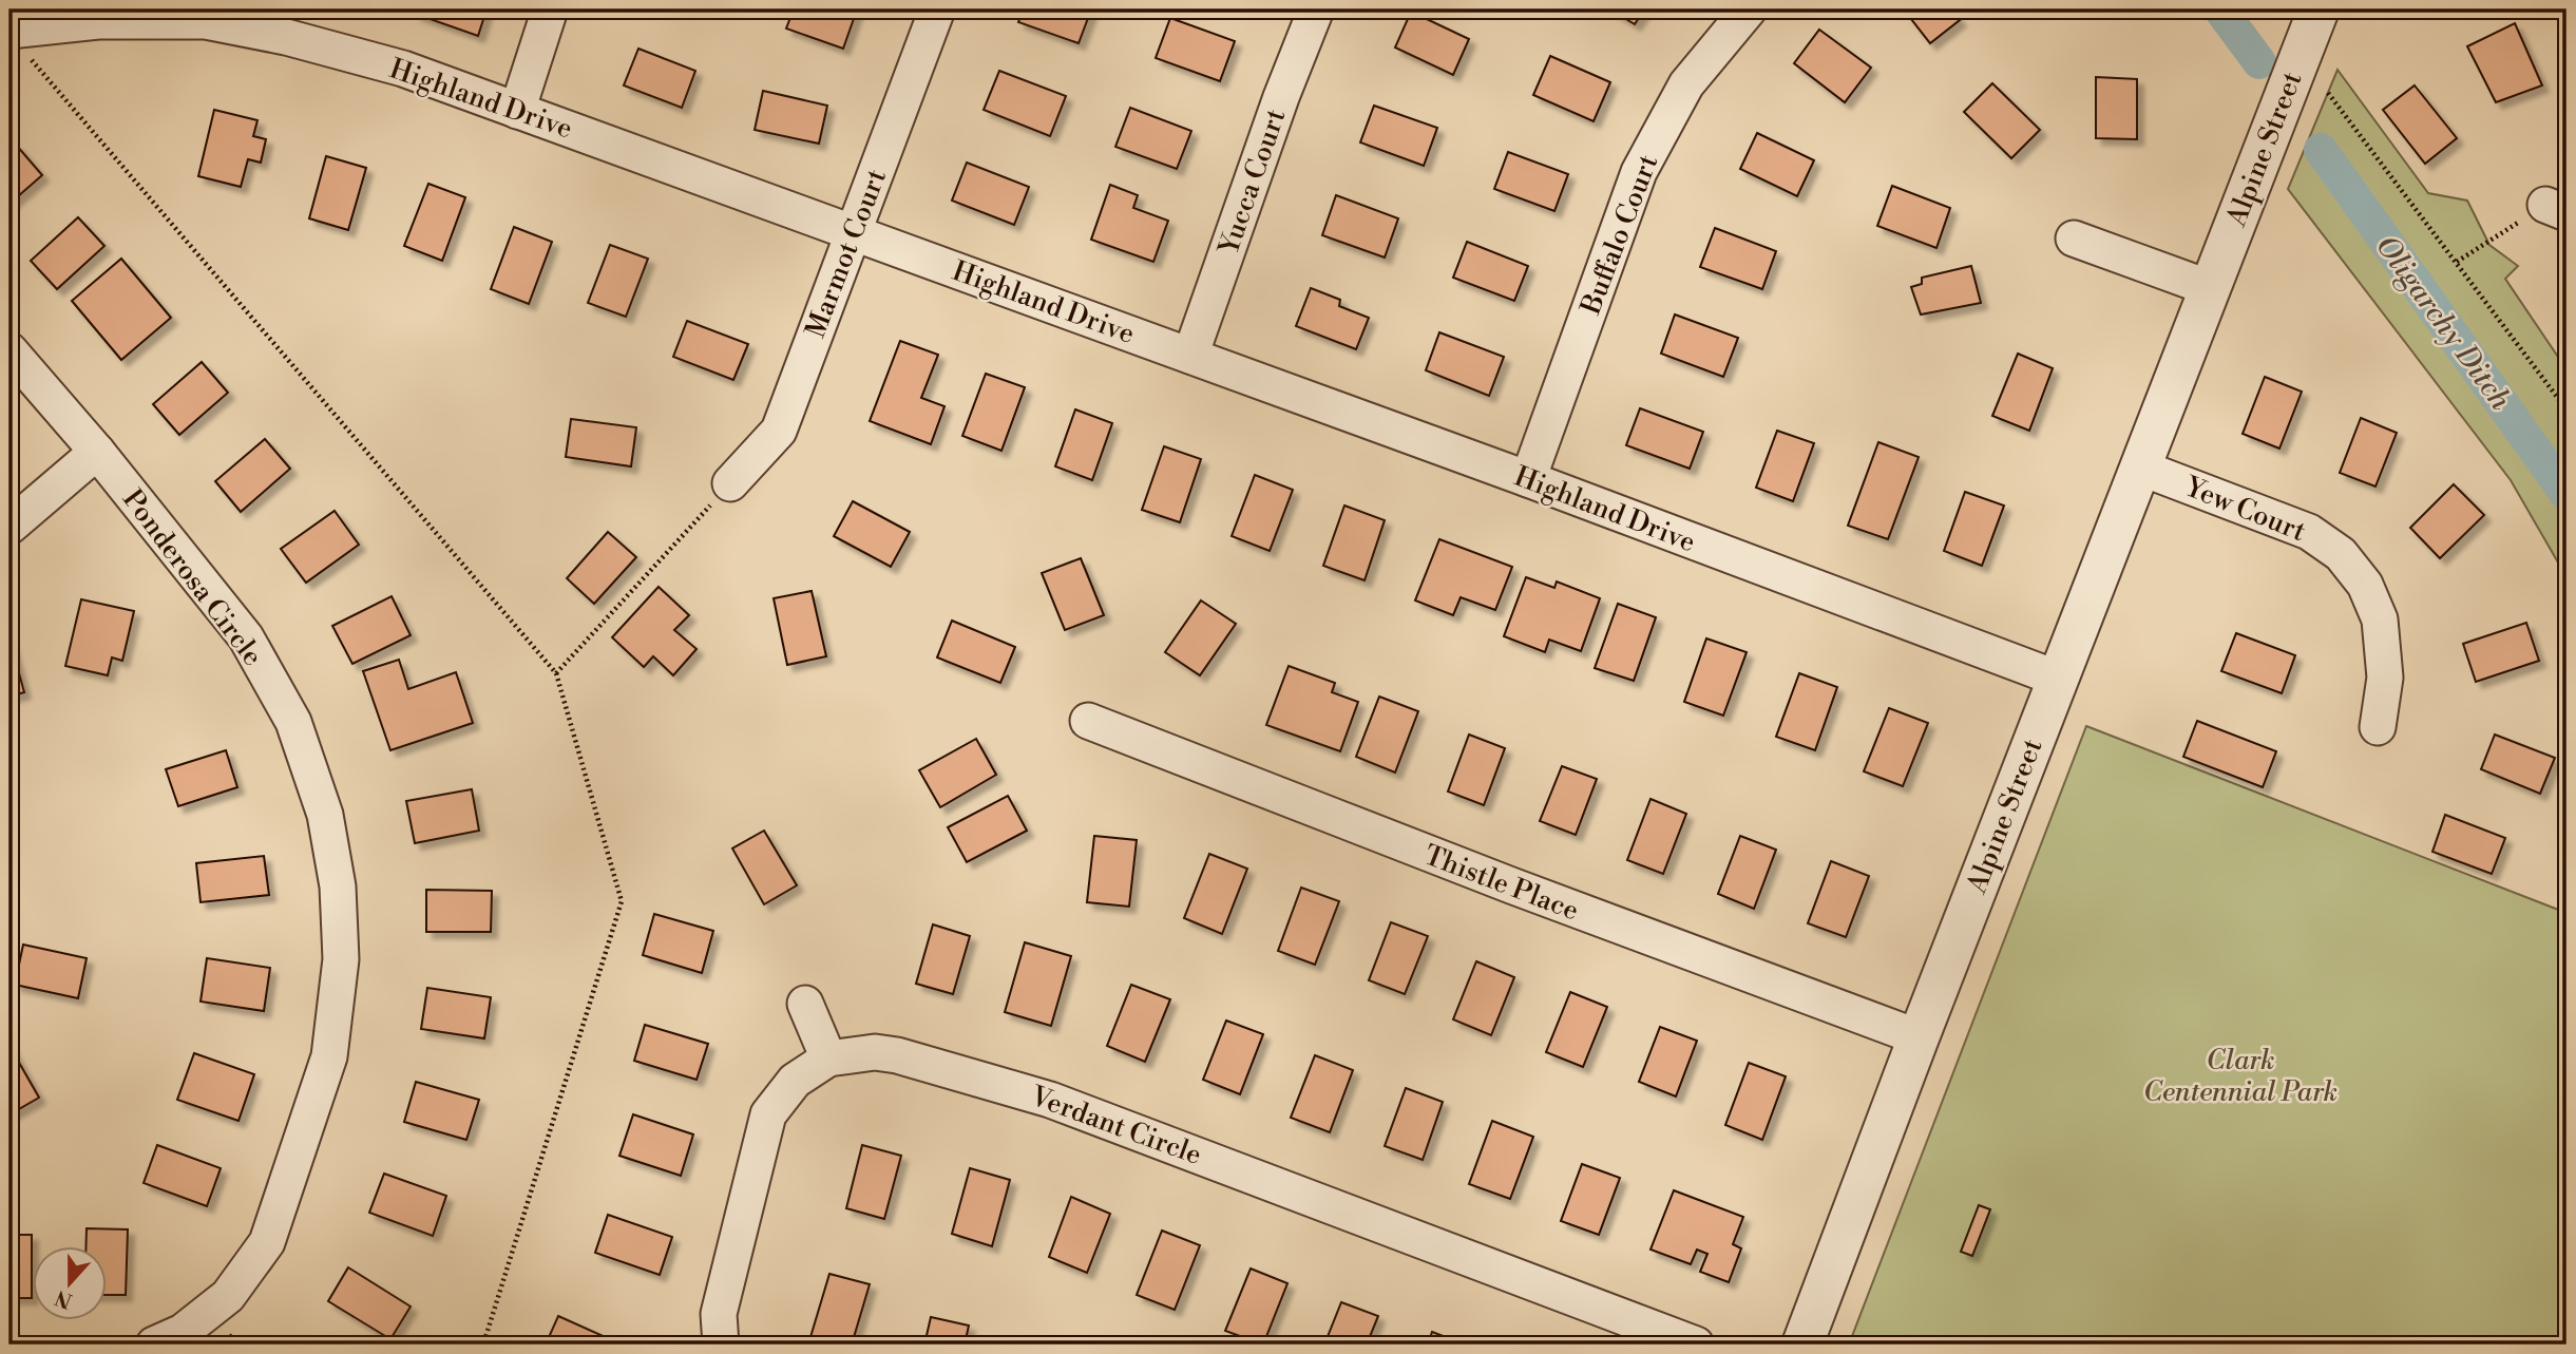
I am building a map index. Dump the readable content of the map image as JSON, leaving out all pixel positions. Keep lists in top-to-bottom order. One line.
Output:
{"streets":{"street":["Highland Drive","Alpine Street","Yucca Court","Buffalo Court","Marmot Court","Yew Court","Ponderosa Circle","Thistle Place","Verdant Circle"]},"crossings":[["Highland Drive","Alpine Street"],["Highland Drive","Yucca Court"],["Highland Drive","Buffalo Court"],["Highland Drive","Marmot Court"],["Alpine Street","Yew Court"],["Alpine Street","Thistle Place"]],"water":["Oligarchy Ditch"],"parks":["Clark Centennial Park"],"north":"bottom"}
